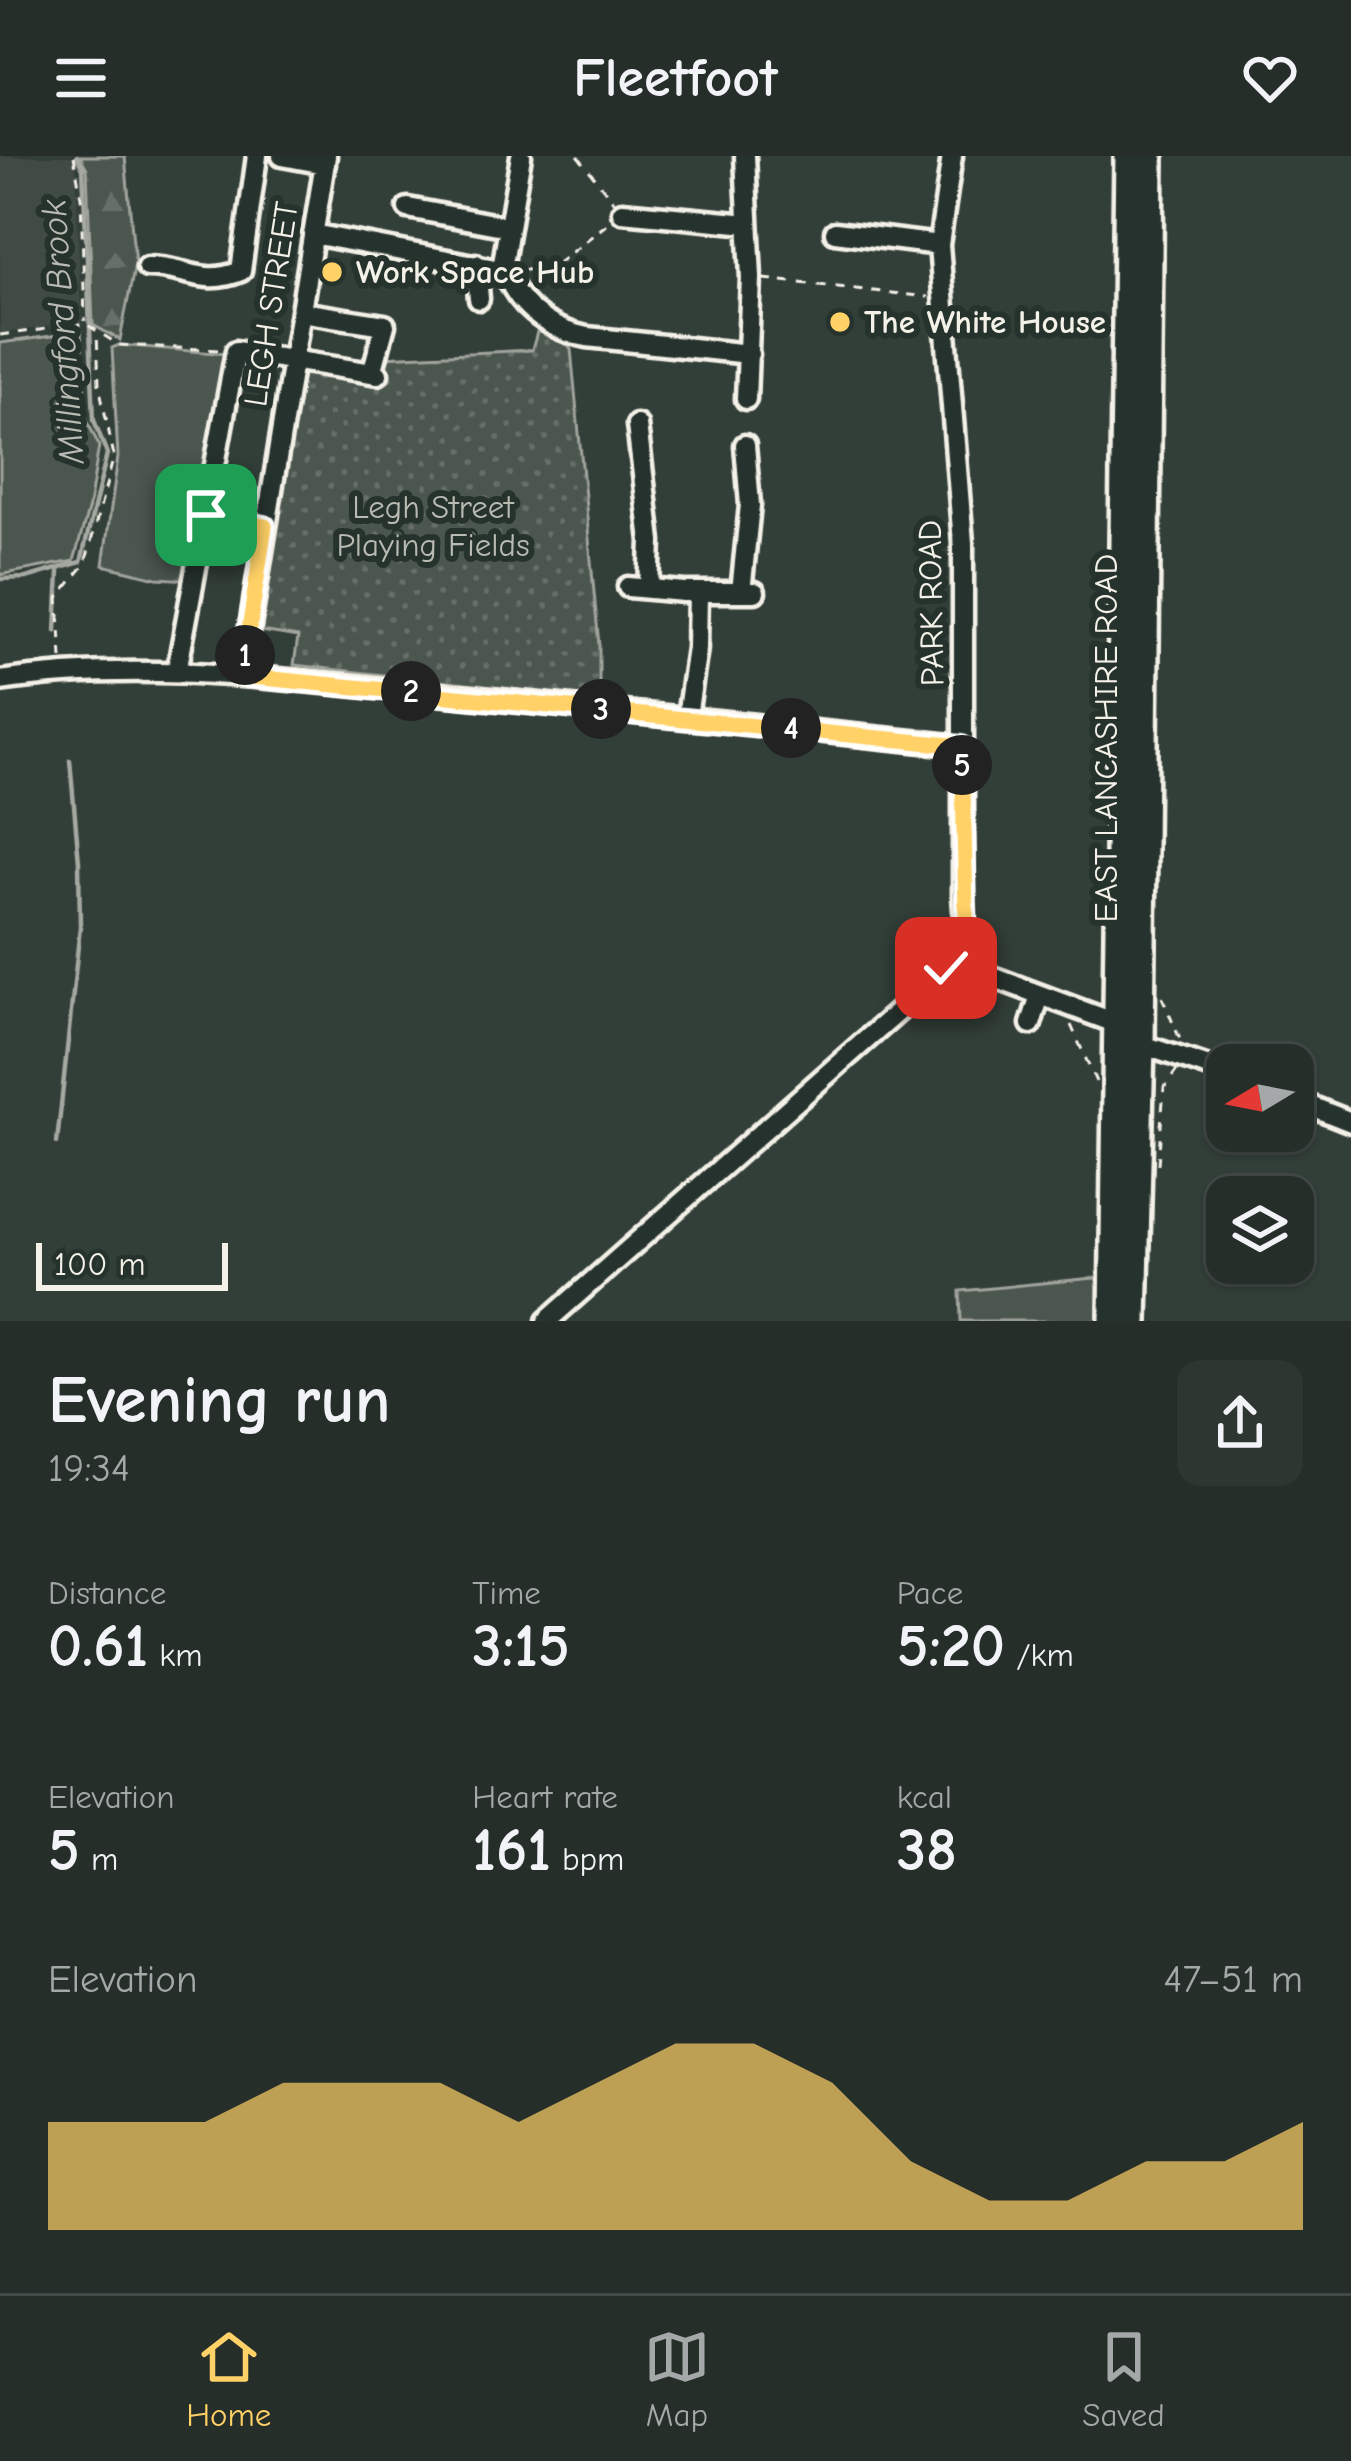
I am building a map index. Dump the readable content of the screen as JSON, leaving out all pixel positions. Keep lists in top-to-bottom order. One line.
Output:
{"streets":{"highway":["EAST LANCASHIRE ROAD"],"street":["LEGH STREET","PARK ROAD"]},"water":["Millingford Brook"],"parks":["Legh Street Playing Fields"],"places":["Work Space Hub","The White House"],"scale_bar":"100 m","north":"left","page":{"header":"Fleetfoot","pins":["1","2","3","4","5"],"scale":"100 m","heading":["Evening run","19:34"],"stats":[["Distance","0.61 km"],["Time","3:15"],["Pace","5:20 /km"],["Elevation","5 m"],["Heart rate","161 bpm"],["kcal","38"]],"chart":["Elevation","47–51 m"],"tabs":["Home","Map","Saved"]}}
